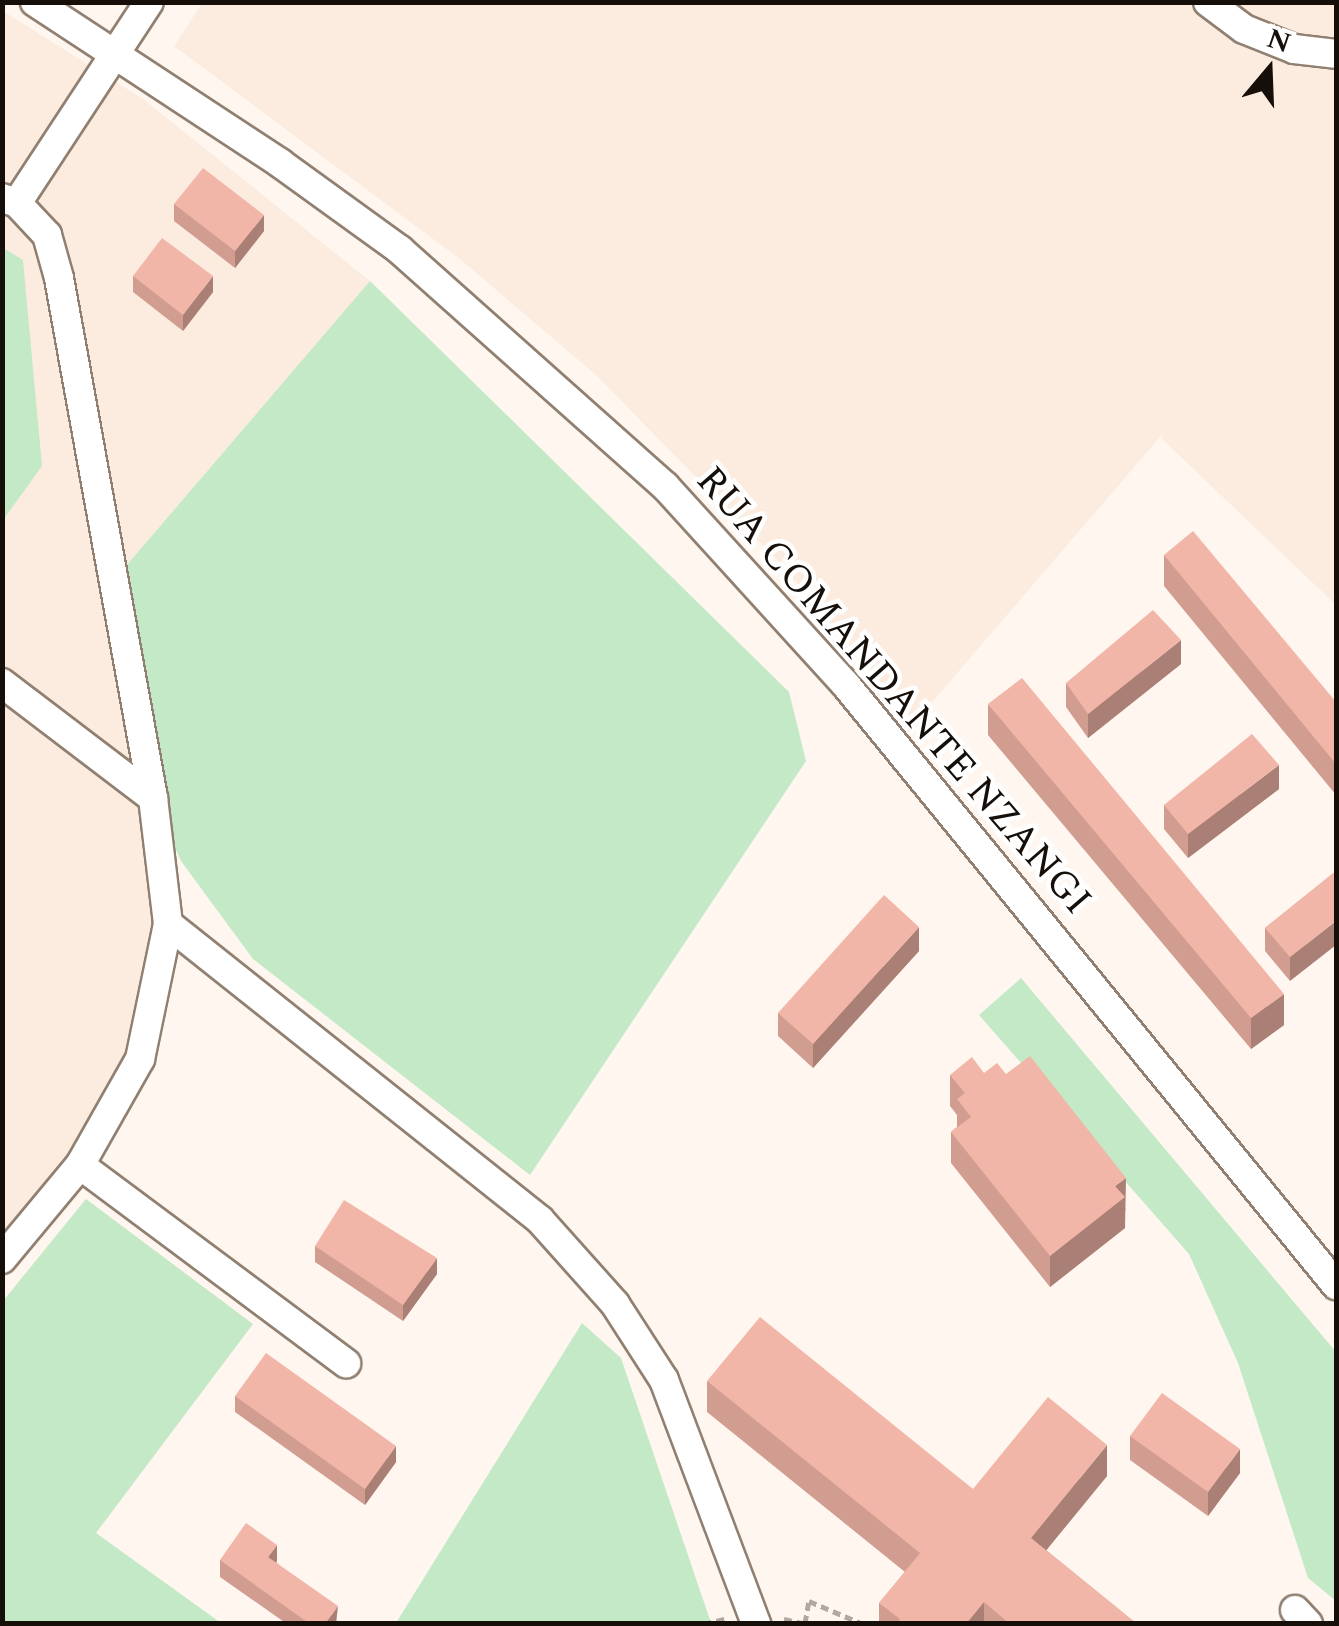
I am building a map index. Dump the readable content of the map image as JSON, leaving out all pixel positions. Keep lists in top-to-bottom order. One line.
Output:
{"streets":{"street":["RUA COMANDANTE NZANGI"]},"north":"top"}
